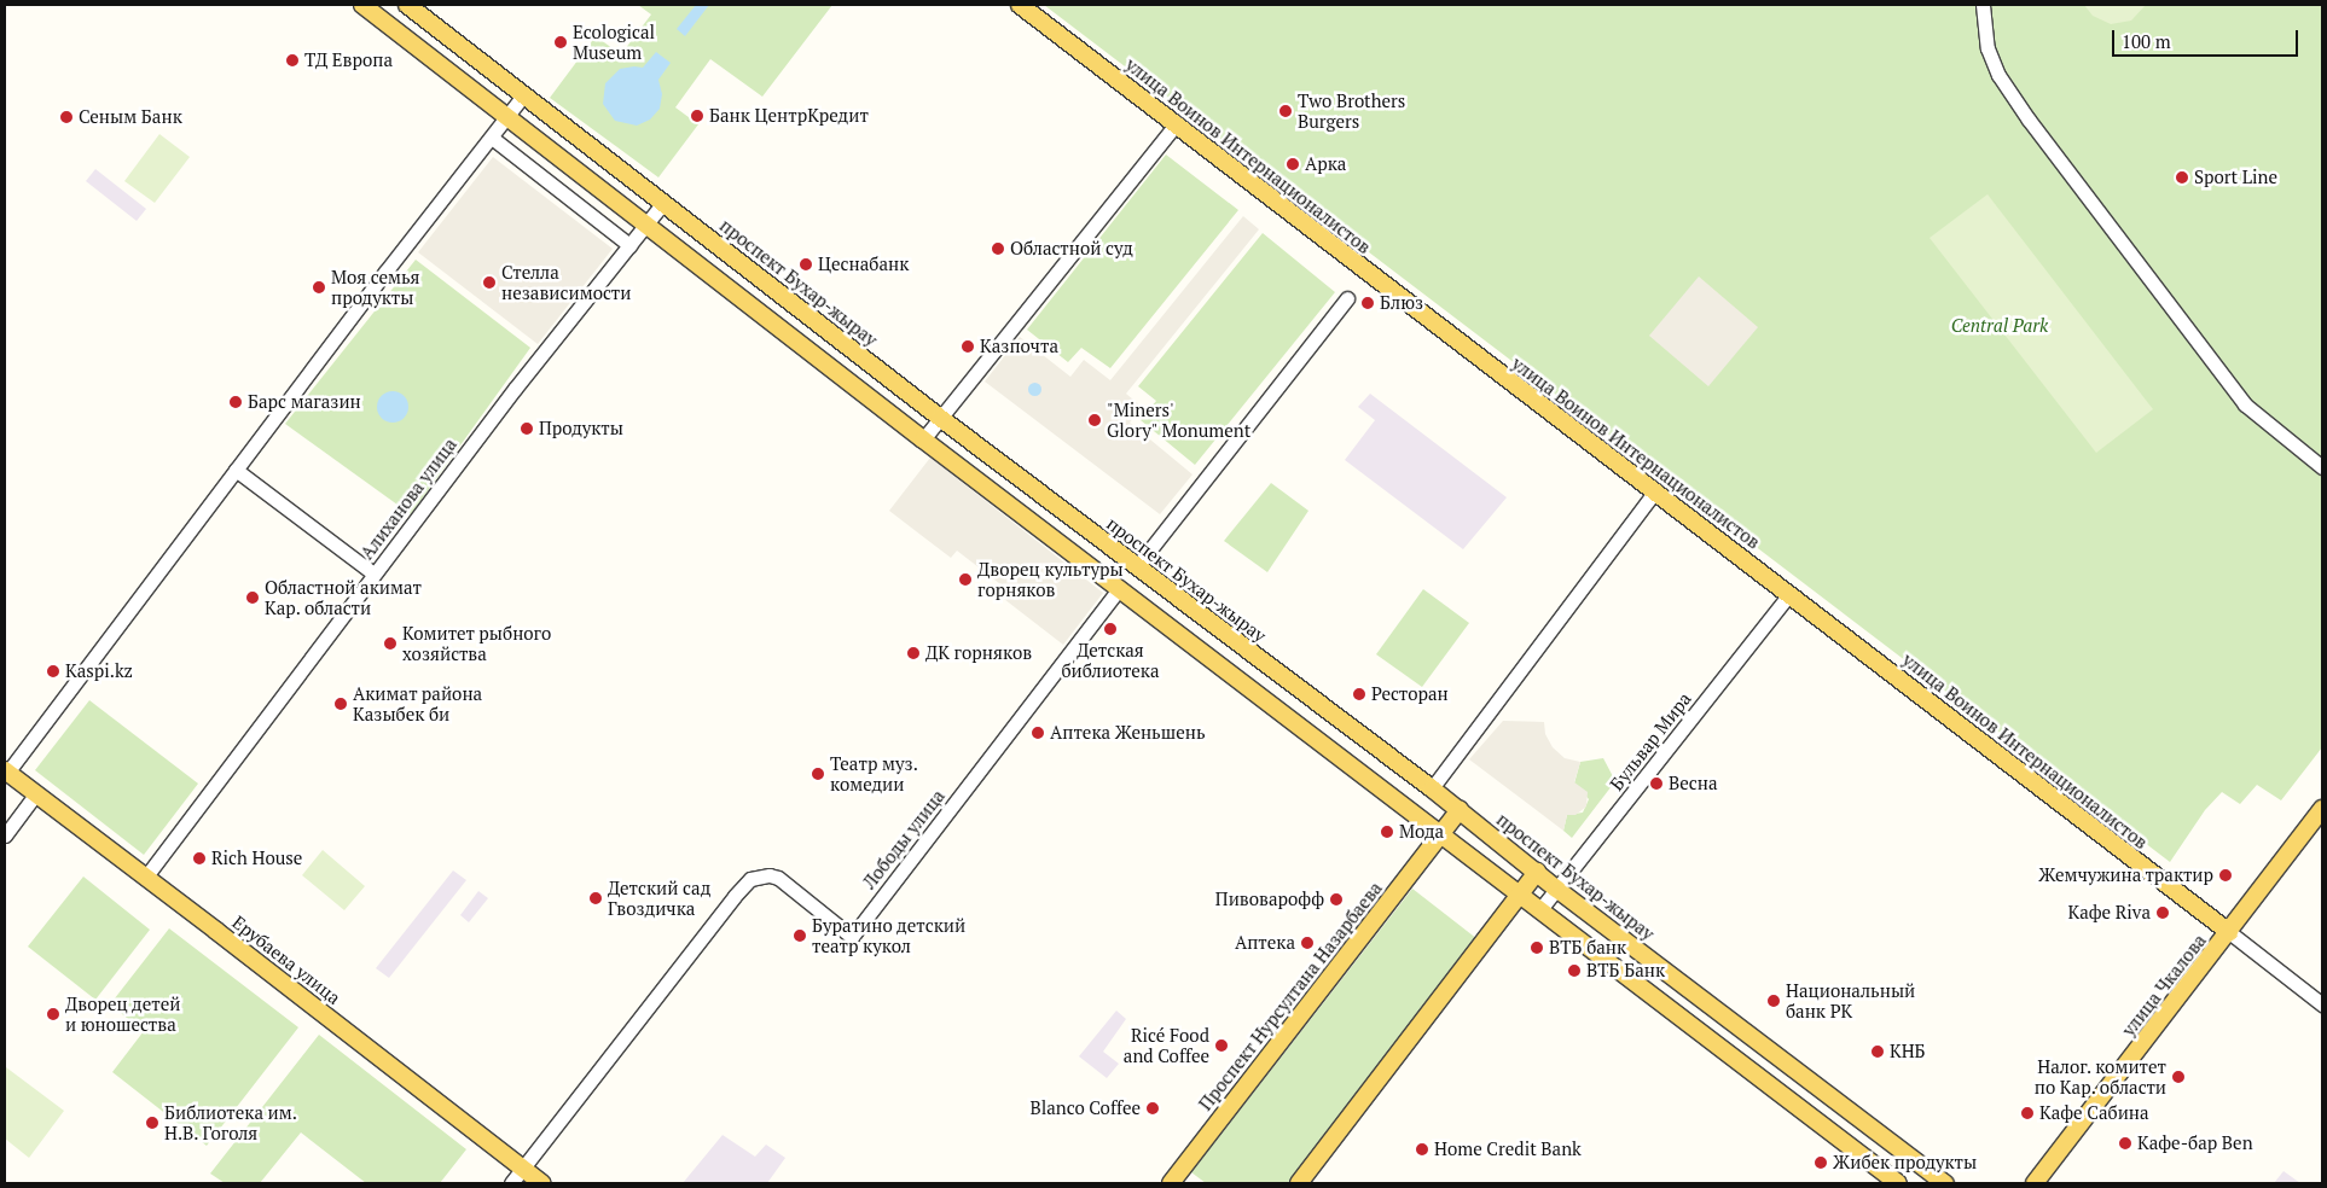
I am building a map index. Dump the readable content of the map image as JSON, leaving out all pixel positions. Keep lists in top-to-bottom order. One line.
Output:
{"streets":{"main road":["улица Воинов Интернационалистов","проспект Бухар-жырау","Ерубаева улица","улица Чкалова","Проспект Нурсултана Назарбаева"],"street":["Алиханова улица","Бульвар Мира","Лободы улица"]},"crossings":[["улица Воинов Интернационалистов","Бульвар Мира"],["улица Воинов Интернационалистов","улица Чкалова"],["проспект Бухар-жырау","Алиханова улица"],["проспект Бухар-жырау","Бульвар Мира"],["проспект Бухар-жырау","Проспект Нурсултана Назарбаева"],["Алиханова улица","Ерубаева улица"],["Лободы улица","Ерубаева улица"]],"parks":["Central Park"],"places":["Ecological Museum","ТД Европа","Two Brothers Burgers","Банк ЦентрКредит","Сеным Банк","Арка","Sport Line","Областной суд","Цеснабанк","Стелла независимости","Моя семья продукты","Блюз","Казпочта","Барс магазин","\"Miners' Glory\" Monument","Продукты","Дворец культуры горняков","Областной акимат Кар. области","Детская библиотека","Комитет рыбного хозяйства","ДК горняков","Kaspi.kz","Ресторан","Акимат района Казыбек би","Аптека Женьшень","Театр муз. комедии","Весна","Мода","Rich House","Жемчужина трактир","Детский сад Гвоздичка","Пивоварофф","Кафе Riva","Буратино детский театр кукол","Аптека","ВТБ банк","ВТБ Банк","Национальный банк РК","Дворец детей и юношества","Ricé Food and Coffee","КНБ","Налог. комитет по Кар. области","Blanco Coffee","Кафе Сабина","Библиотека им. Н.В. Гоголя","Кафе-бар Ben","Home Credit Bank","Жибек продукты"],"scale_bar":"100 m"}
